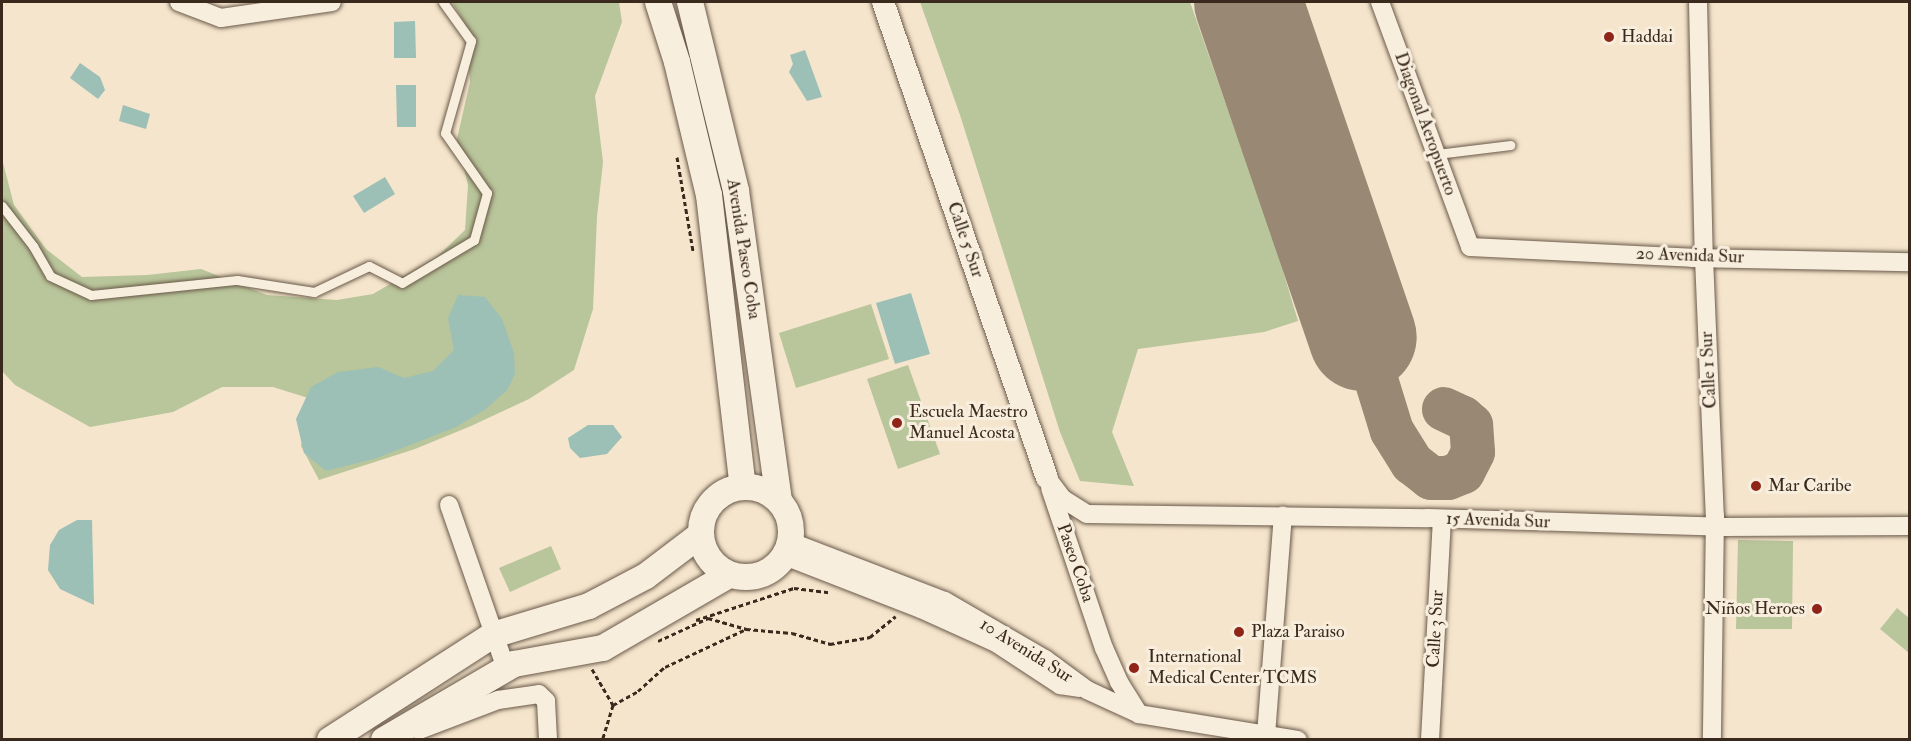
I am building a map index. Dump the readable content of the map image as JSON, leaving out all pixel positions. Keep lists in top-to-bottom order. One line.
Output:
{"streets":{"main road":["Avenida Paseo Coba"],"street":["Diagonal Aeropuerto","Calle 5 Sur","20 Avenida Sur","Calle 1 Sur","15 Avenida Sur","Paseo Coba","Calle 3 Sur","10 Avenida Sur"]},"crossings":[["Diagonal Aeropuerto","20 Avenida Sur"],["Calle 5 Sur","Paseo Coba"],["Avenida Paseo Coba","10 Avenida Sur"],["20 Avenida Sur","Calle 1 Sur"],["Calle 1 Sur","15 Avenida Sur"],["15 Avenida Sur","Calle 3 Sur"],["Paseo Coba","10 Avenida Sur"]],"places":["Haddai","Escuela Maestro Manuel Acosta","Mar Caribe","Niños Heroes","Plaza Paraiso","International Medical Center TCMS"]}
